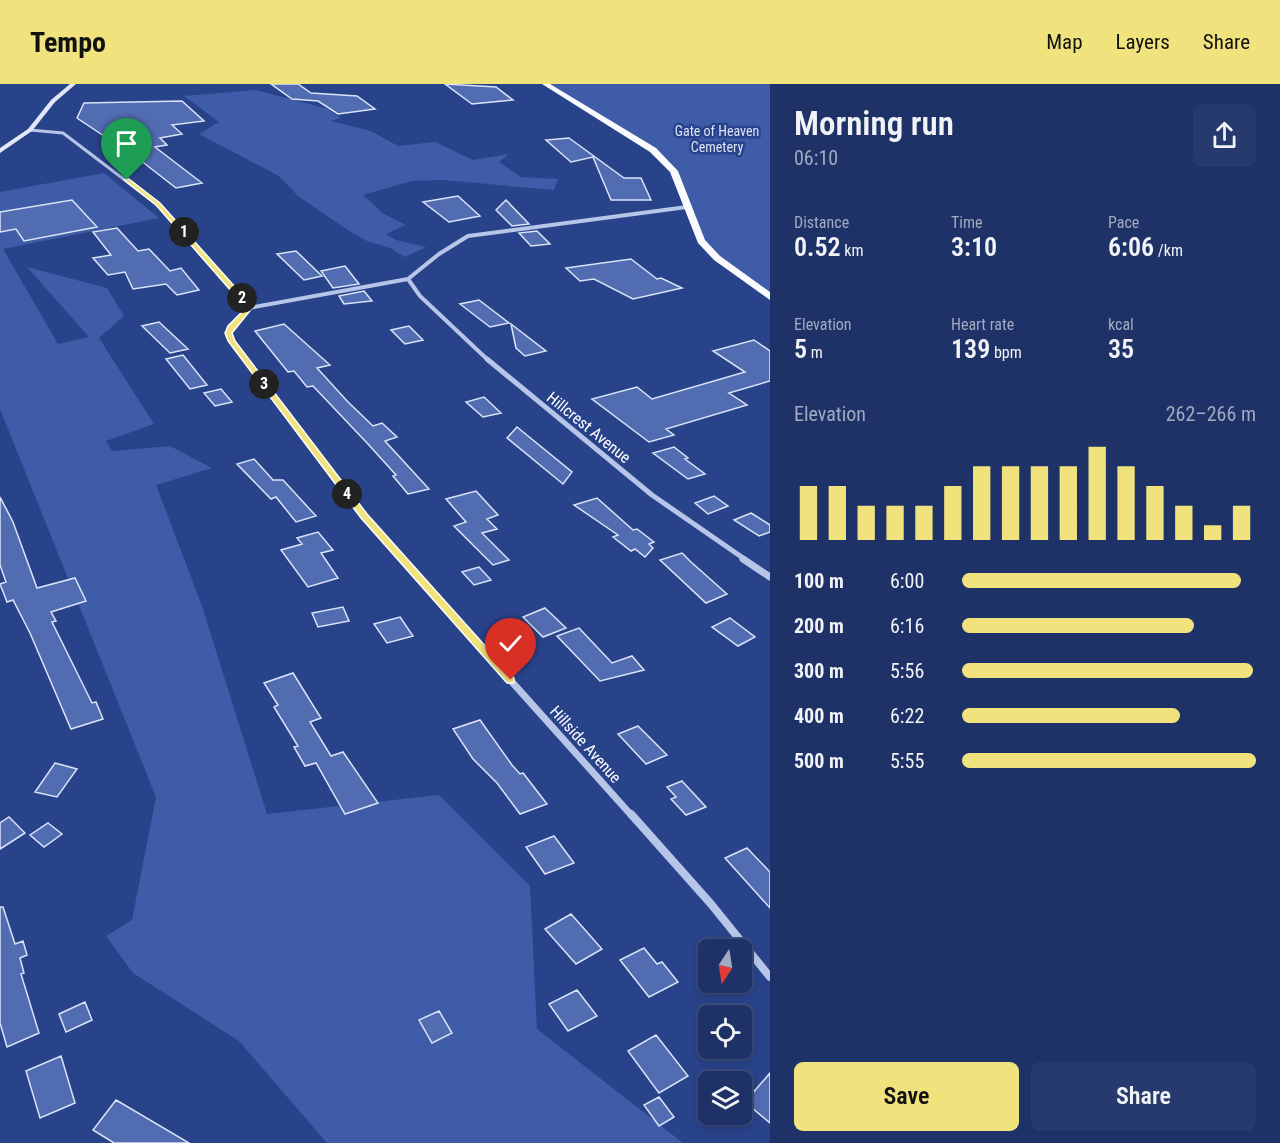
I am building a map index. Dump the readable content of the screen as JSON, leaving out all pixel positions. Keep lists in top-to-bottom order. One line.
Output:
{"streets":{"street":["Hillcrest Avenue","Hillside Avenue"]},"parks":["Gate of Heaven Cemetery"],"north":"bottom","page":{"header":"Tempo","nav":["Map","Layers","Share"],"heading":["Morning run","06:10"],"stats":[["Distance","0.52 km"],["Time","3:10"],["Pace","6:06 /km"],["Elevation","5 m"],["Heart rate","139 bpm"],["kcal","35"]],"pins":["1","2","3","4"],"chart":["Elevation","262–266 m"],"list":[{"name":"100 m","note":"6:00"},{"name":"200 m","note":"6:16"},{"name":"300 m","note":"5:56"},{"name":"400 m","note":"6:22"},{"name":"500 m","note":"5:55"}],"buttons":["Save","Share"]}}
